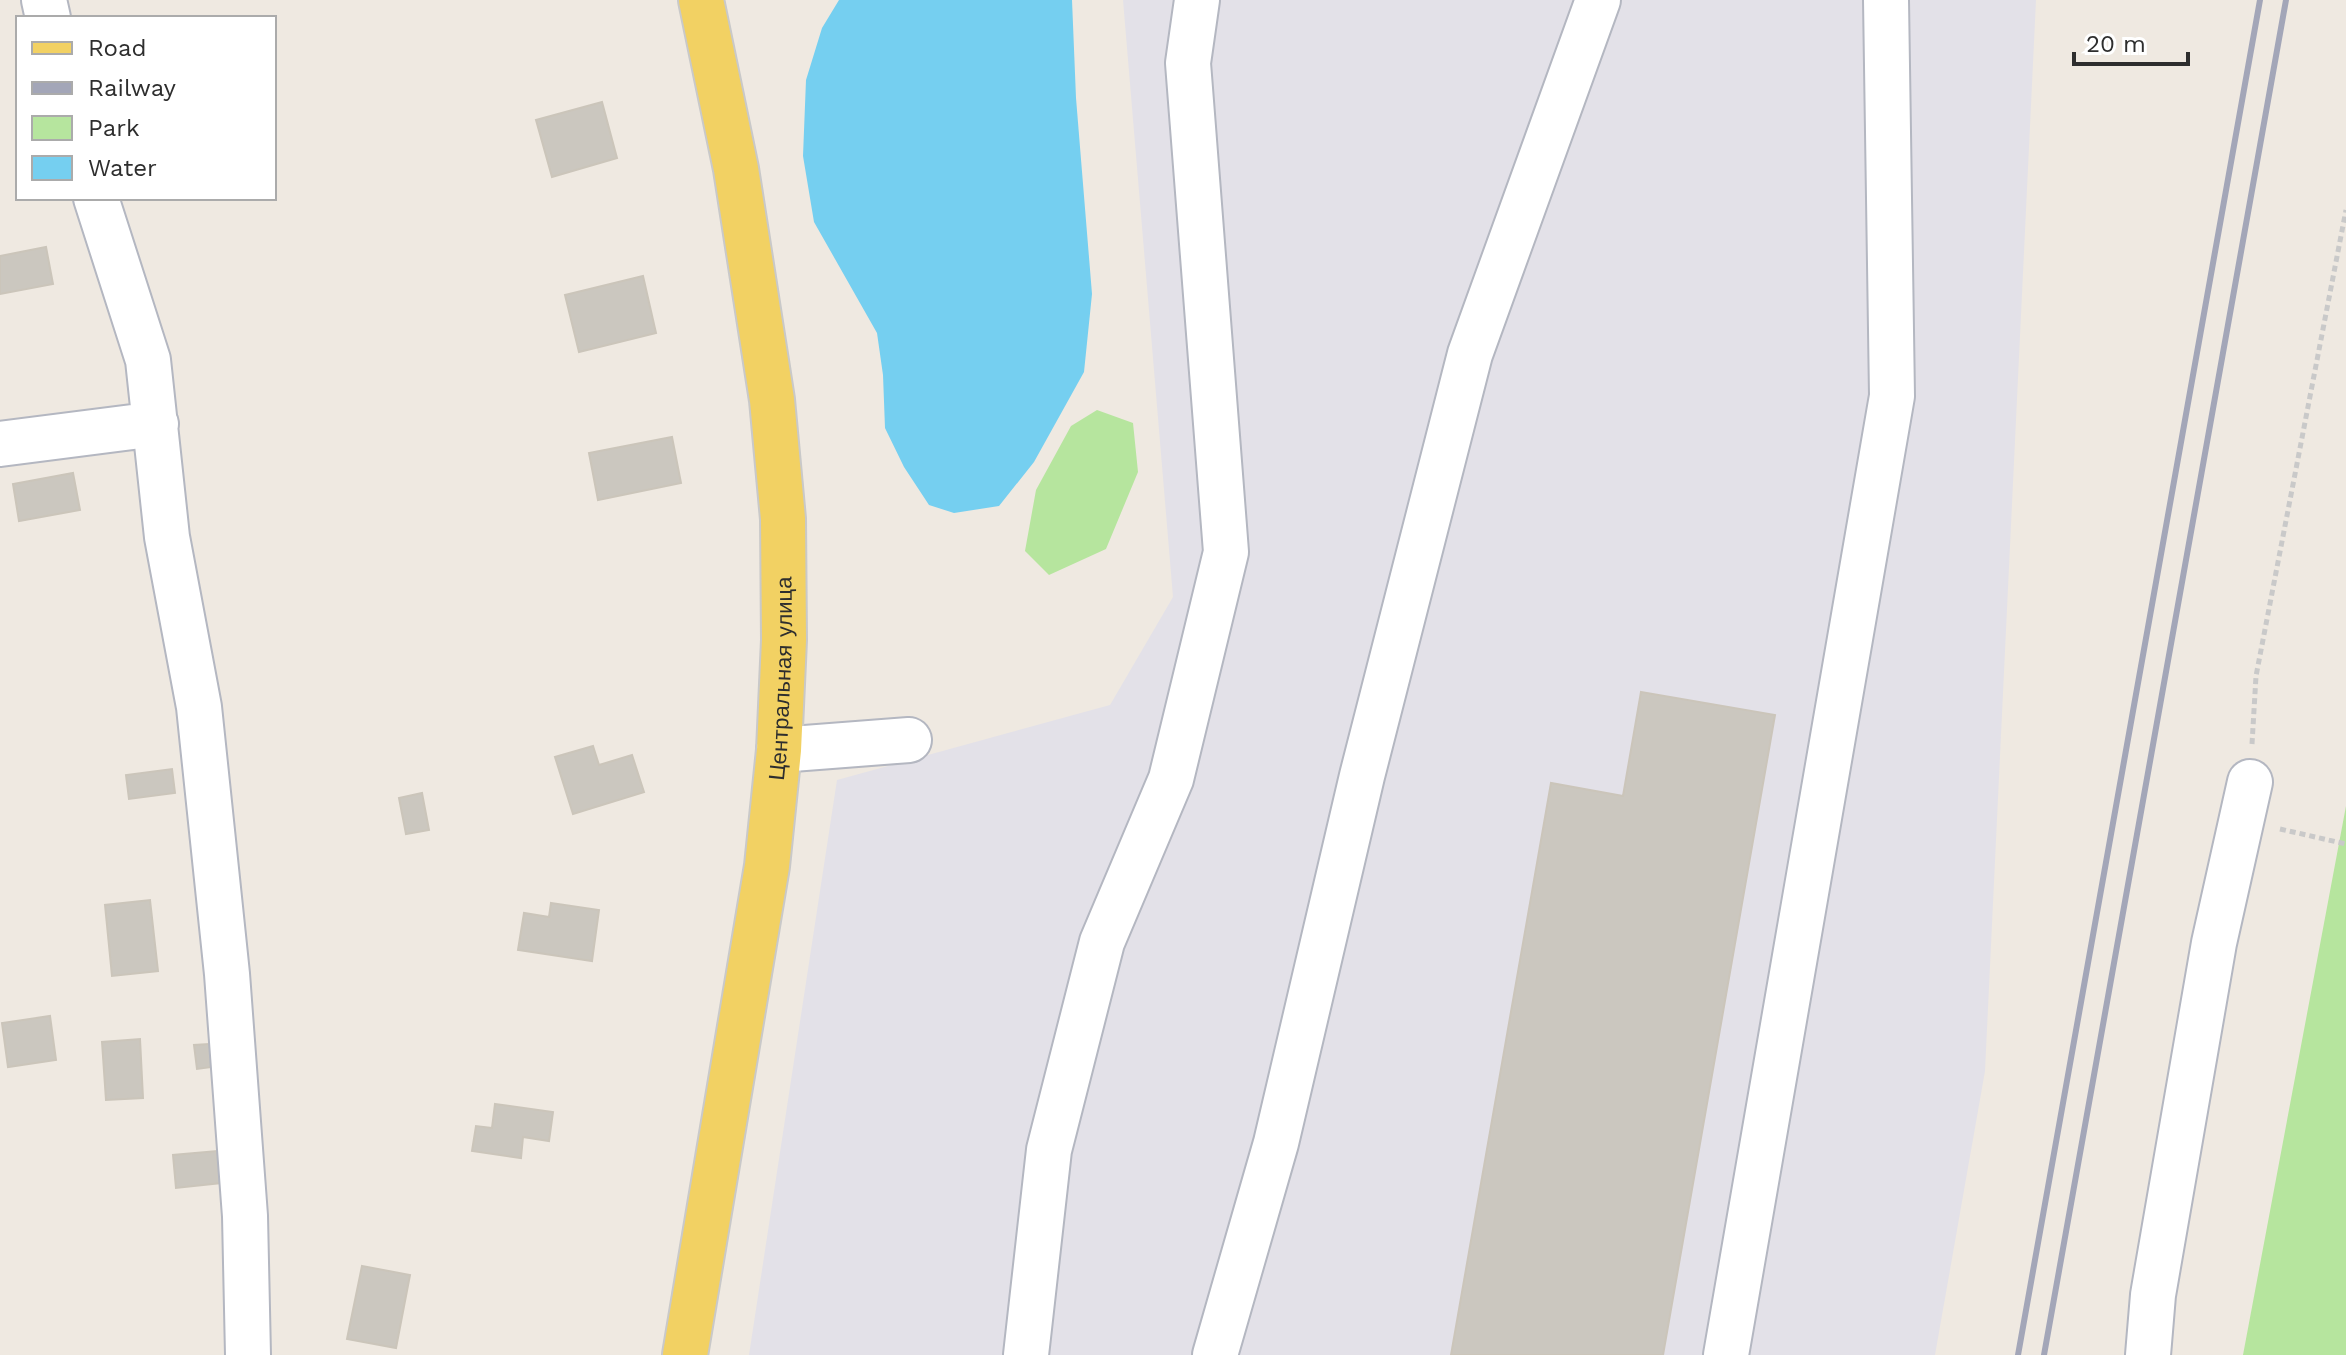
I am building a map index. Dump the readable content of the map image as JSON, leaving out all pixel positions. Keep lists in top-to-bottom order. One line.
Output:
{"streets":{"main road":["Центральная улица"]},"legend":["Road","Railway","Park","Water"],"scale_bar":"20 m"}
